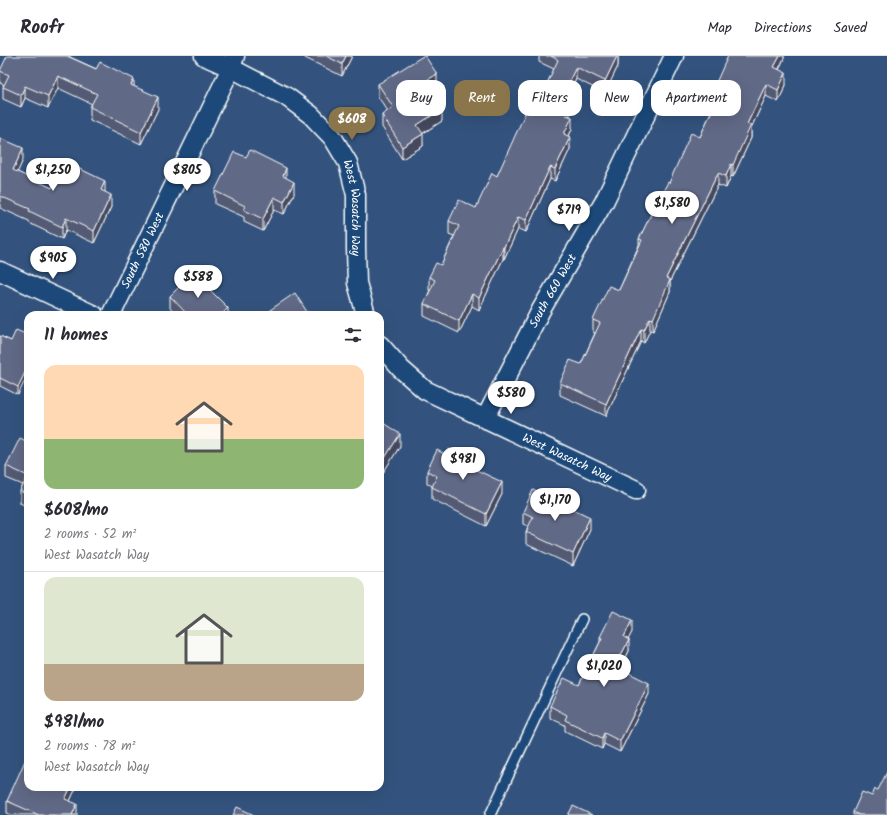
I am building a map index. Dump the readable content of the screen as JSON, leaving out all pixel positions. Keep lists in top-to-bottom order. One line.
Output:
{"streets":{"street":["West Wasatch Way","South 580 West","South 660 West"]},"crossings":[["West Wasatch Way","South 580 West"],["West Wasatch Way","South 660 West"]],"page":{"header":"Roofr","nav":["Map","Directions","Saved"],"chip":["Buy","Rent","Filters","New","Apartment"],"price":["$608","$1,250","$805","$1,580","$719","$905","$588","$580","$981","$1,170","$1,020"],"heading":"11 homes","list":[{"name":"$608/mo","note":"2 rooms · 52 m² · West Wasatch Way"},{"name":"$981/mo","note":"2 rooms · 78 m² · West Wasatch Way"}]}}
